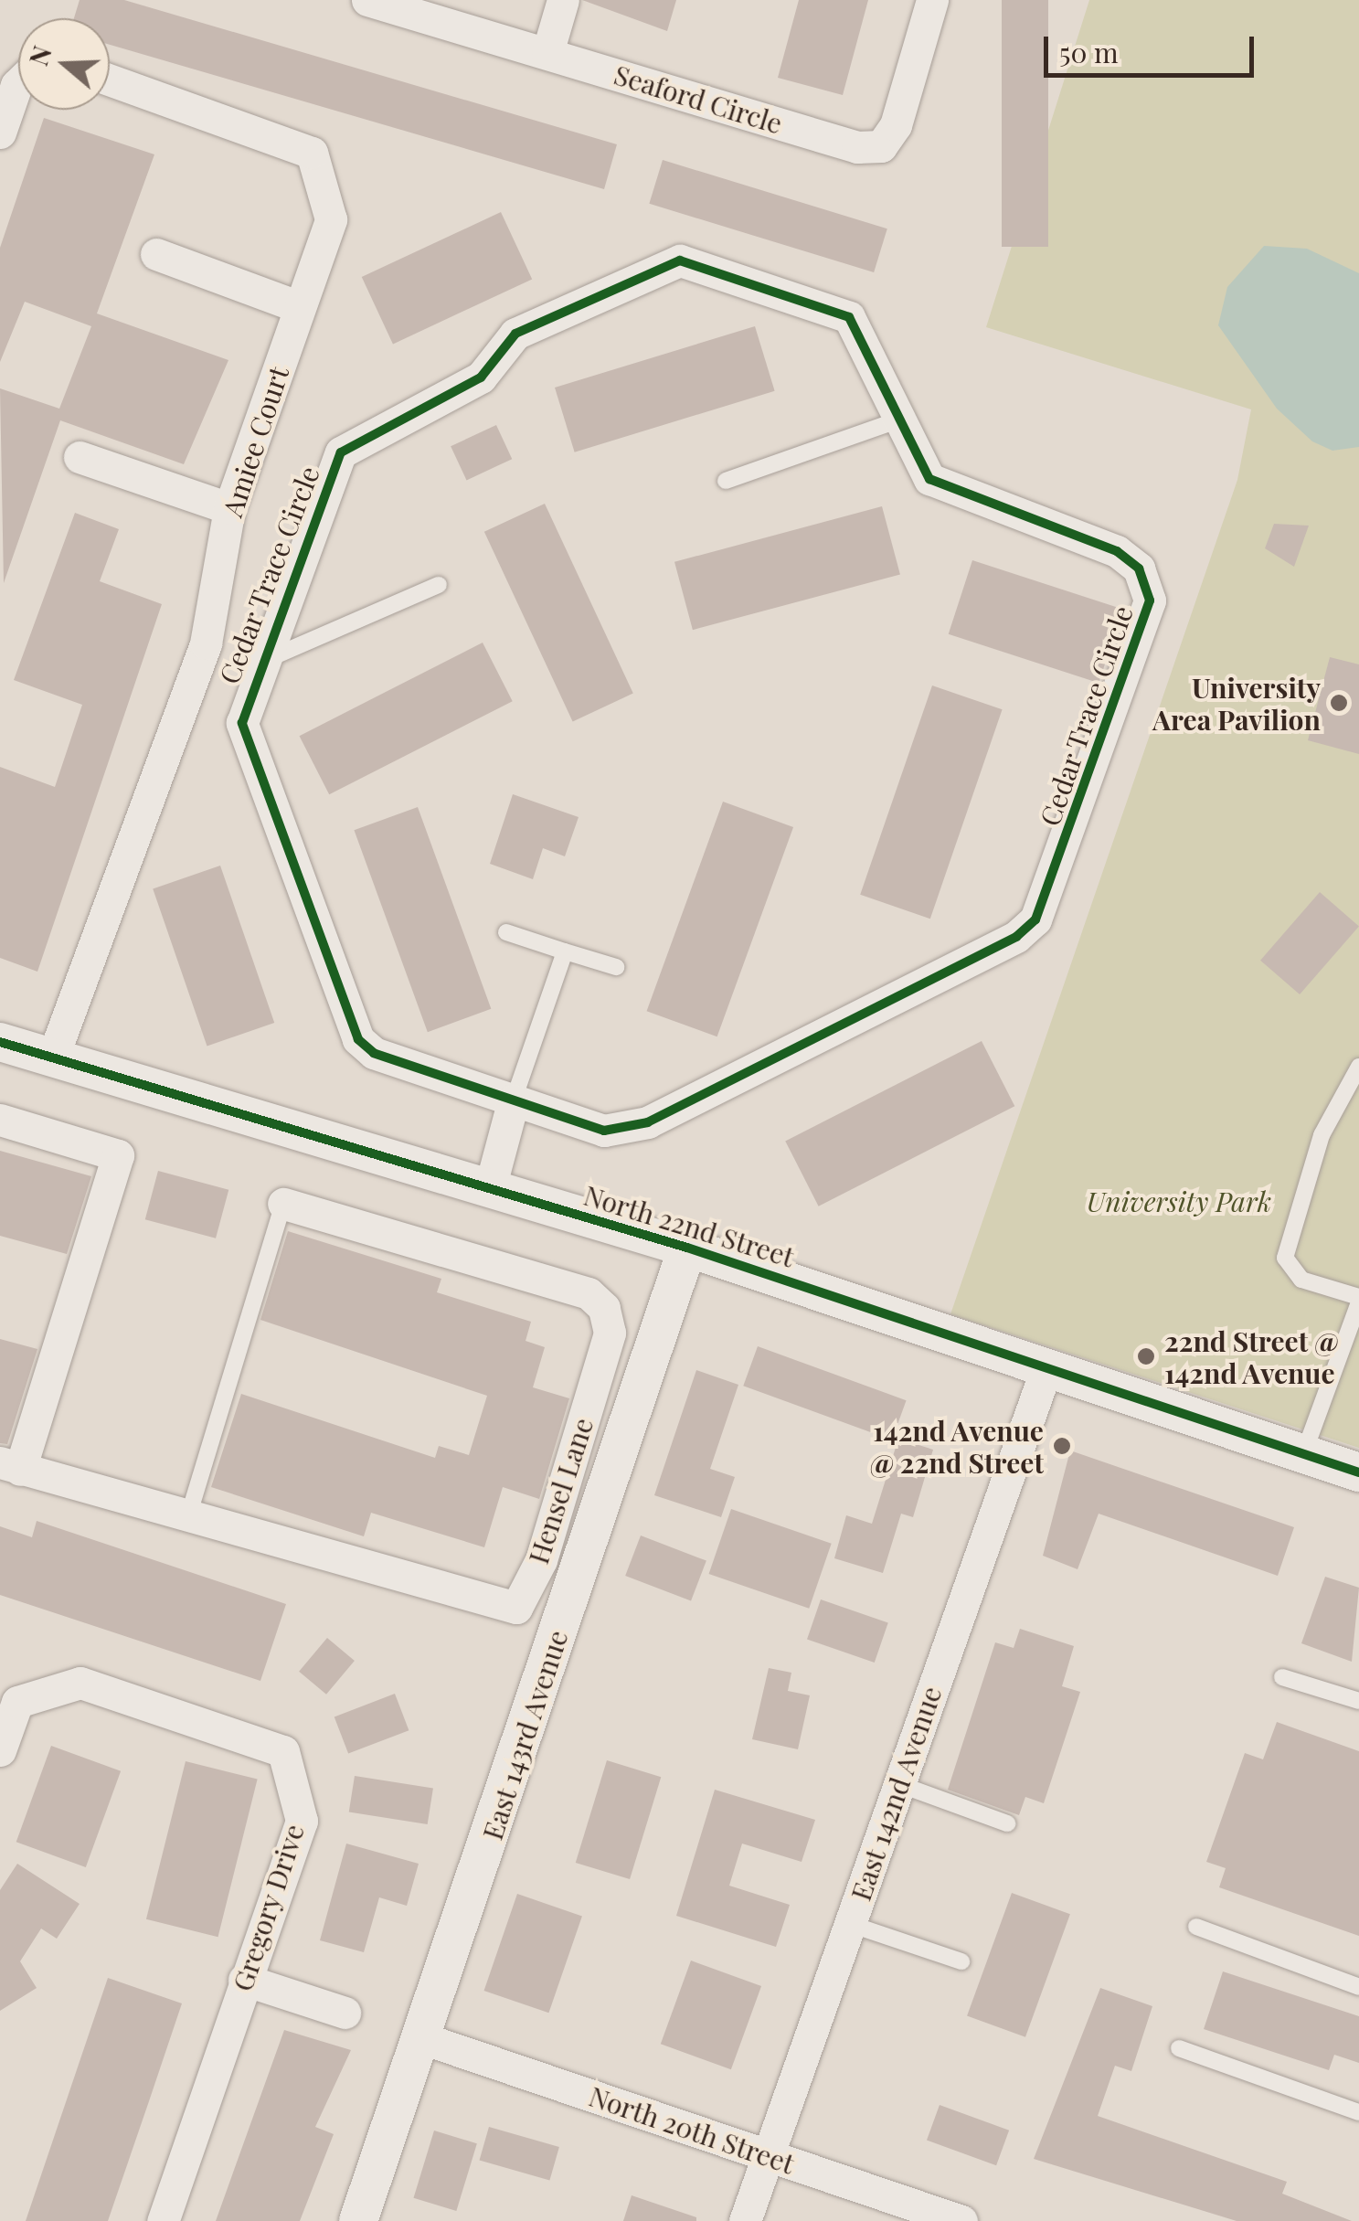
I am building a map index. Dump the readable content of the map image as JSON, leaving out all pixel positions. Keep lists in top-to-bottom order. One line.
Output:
{"streets":{"street":["Seaford Circle","Amiee Court","Cedar Trace Circle","North 22nd Street","Hensel Lane","East 143rd Avenue","East 142nd Avenue","Gregory Drive","North 20th Street"]},"crossings":[["Amiee Court","North 22nd Street"],["North 22nd Street","East 143rd Avenue"],["North 22nd Street","East 142nd Avenue"],["East 143rd Avenue","North 20th Street"],["East 142nd Avenue","North 20th Street"]],"parks":["University Park"],"places":["University Area Pavilion","22nd Street @ 142nd Avenue","142nd Avenue @ 22nd Street"],"scale_bar":"50 m","north":"left"}
